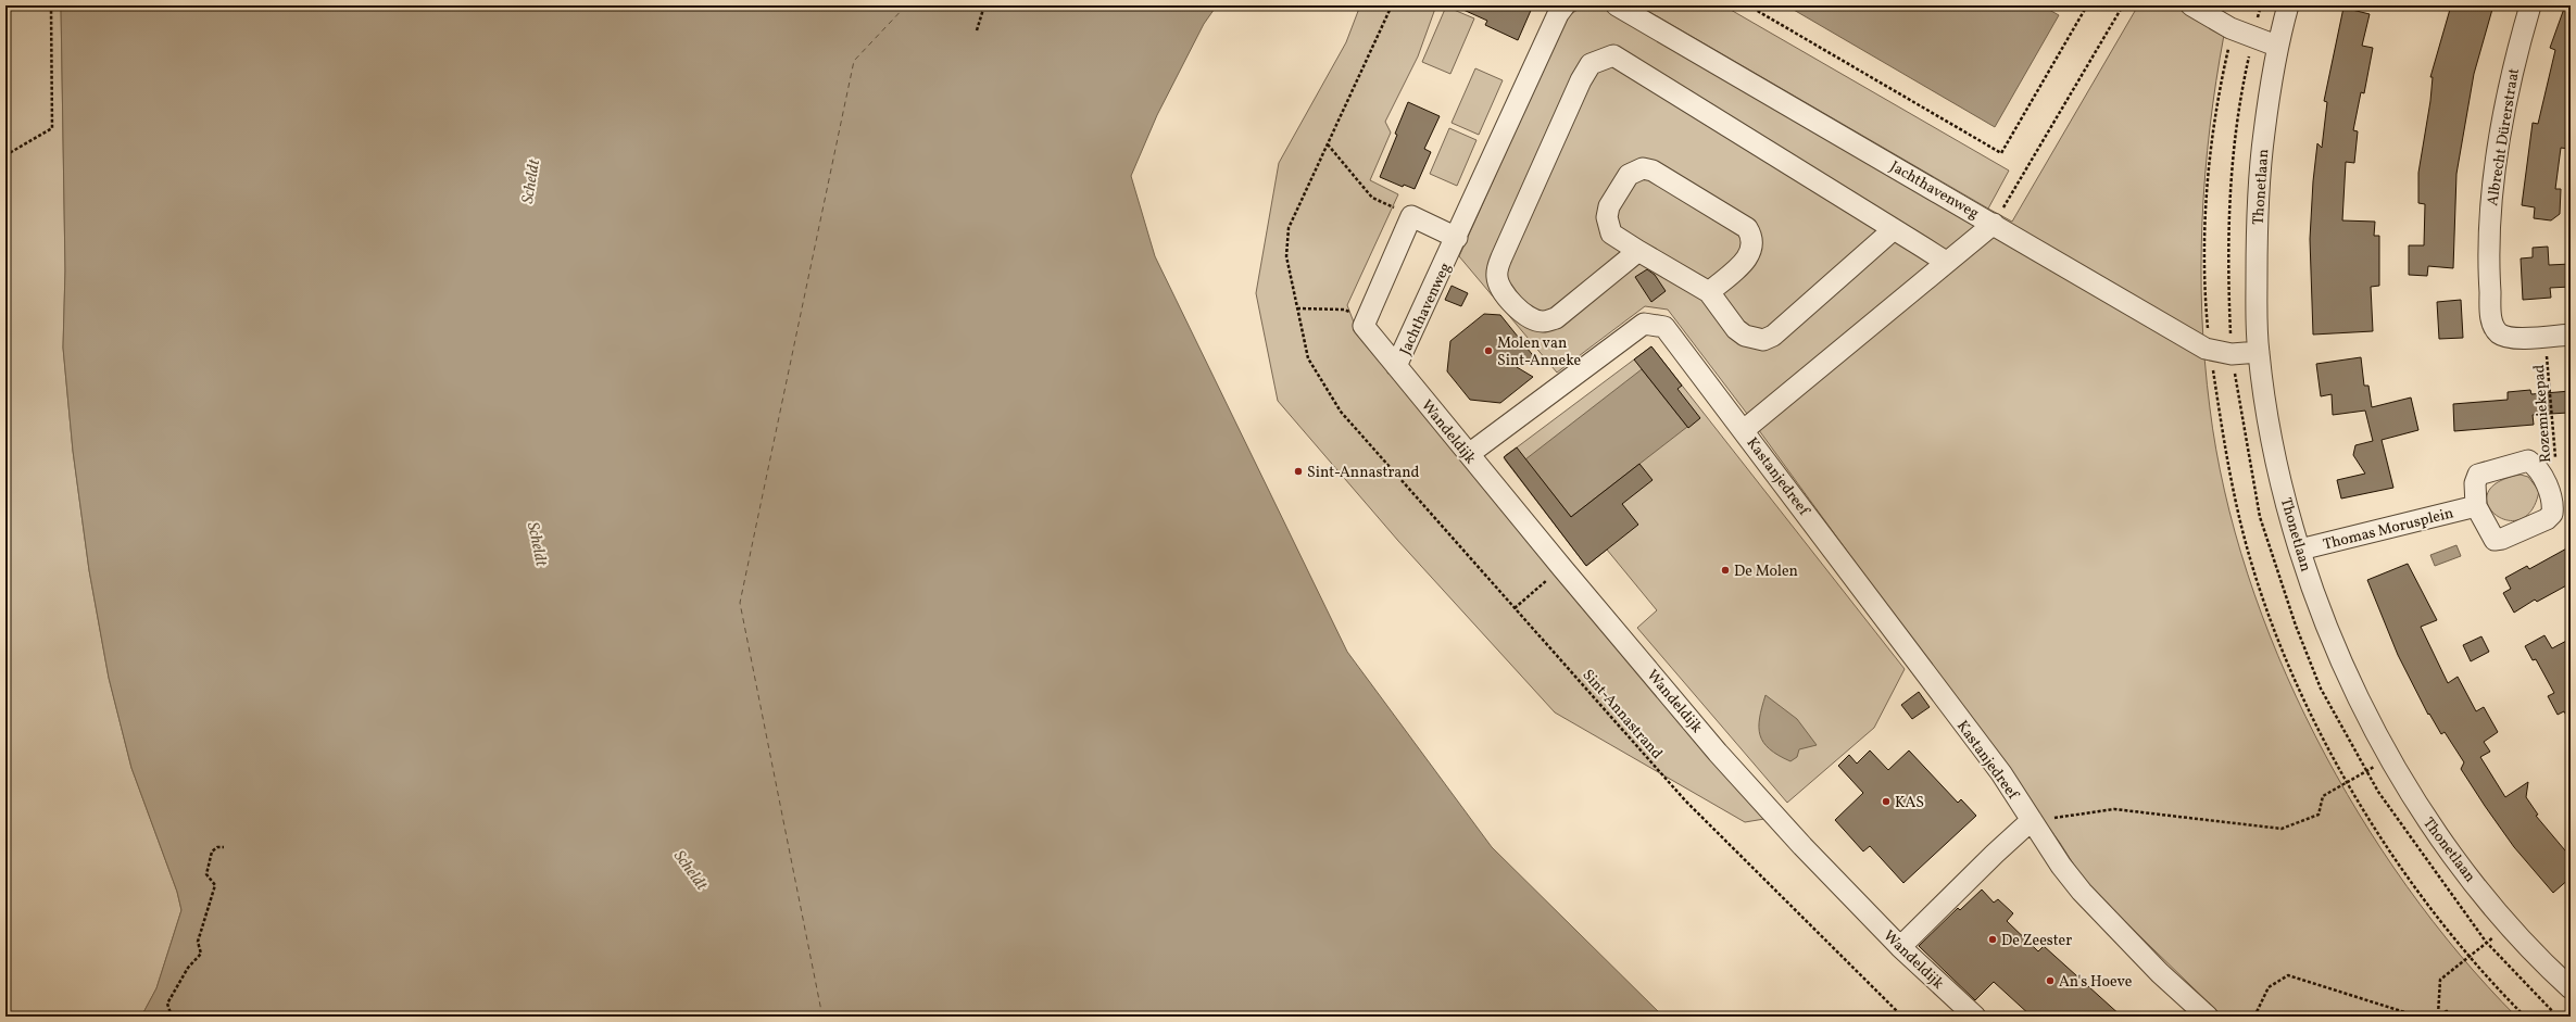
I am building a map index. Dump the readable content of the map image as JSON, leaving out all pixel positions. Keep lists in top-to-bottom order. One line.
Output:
{"streets":{"street":["Albrecht Dürerstraat","Thonetlaan","Jachthavenweg","Wandeldijk","Kastanjedreef","Thomas Morusplein"],"path":["Rozemiekepad","Sint-Annastrand"]},"crossings":[["Albrecht Dürerstraat","Rozemiekepad"],["Thonetlaan","Jachthavenweg"],["Thonetlaan","Thomas Morusplein"],["Jachthavenweg","Wandeldijk"],["Wandeldijk","Kastanjedreef"]],"water":["Scheldt"],"places":["Molen van Sint-Anneke","Sint-Annastrand","De Molen","KAS","De Zeester","An's Hoeve"]}
